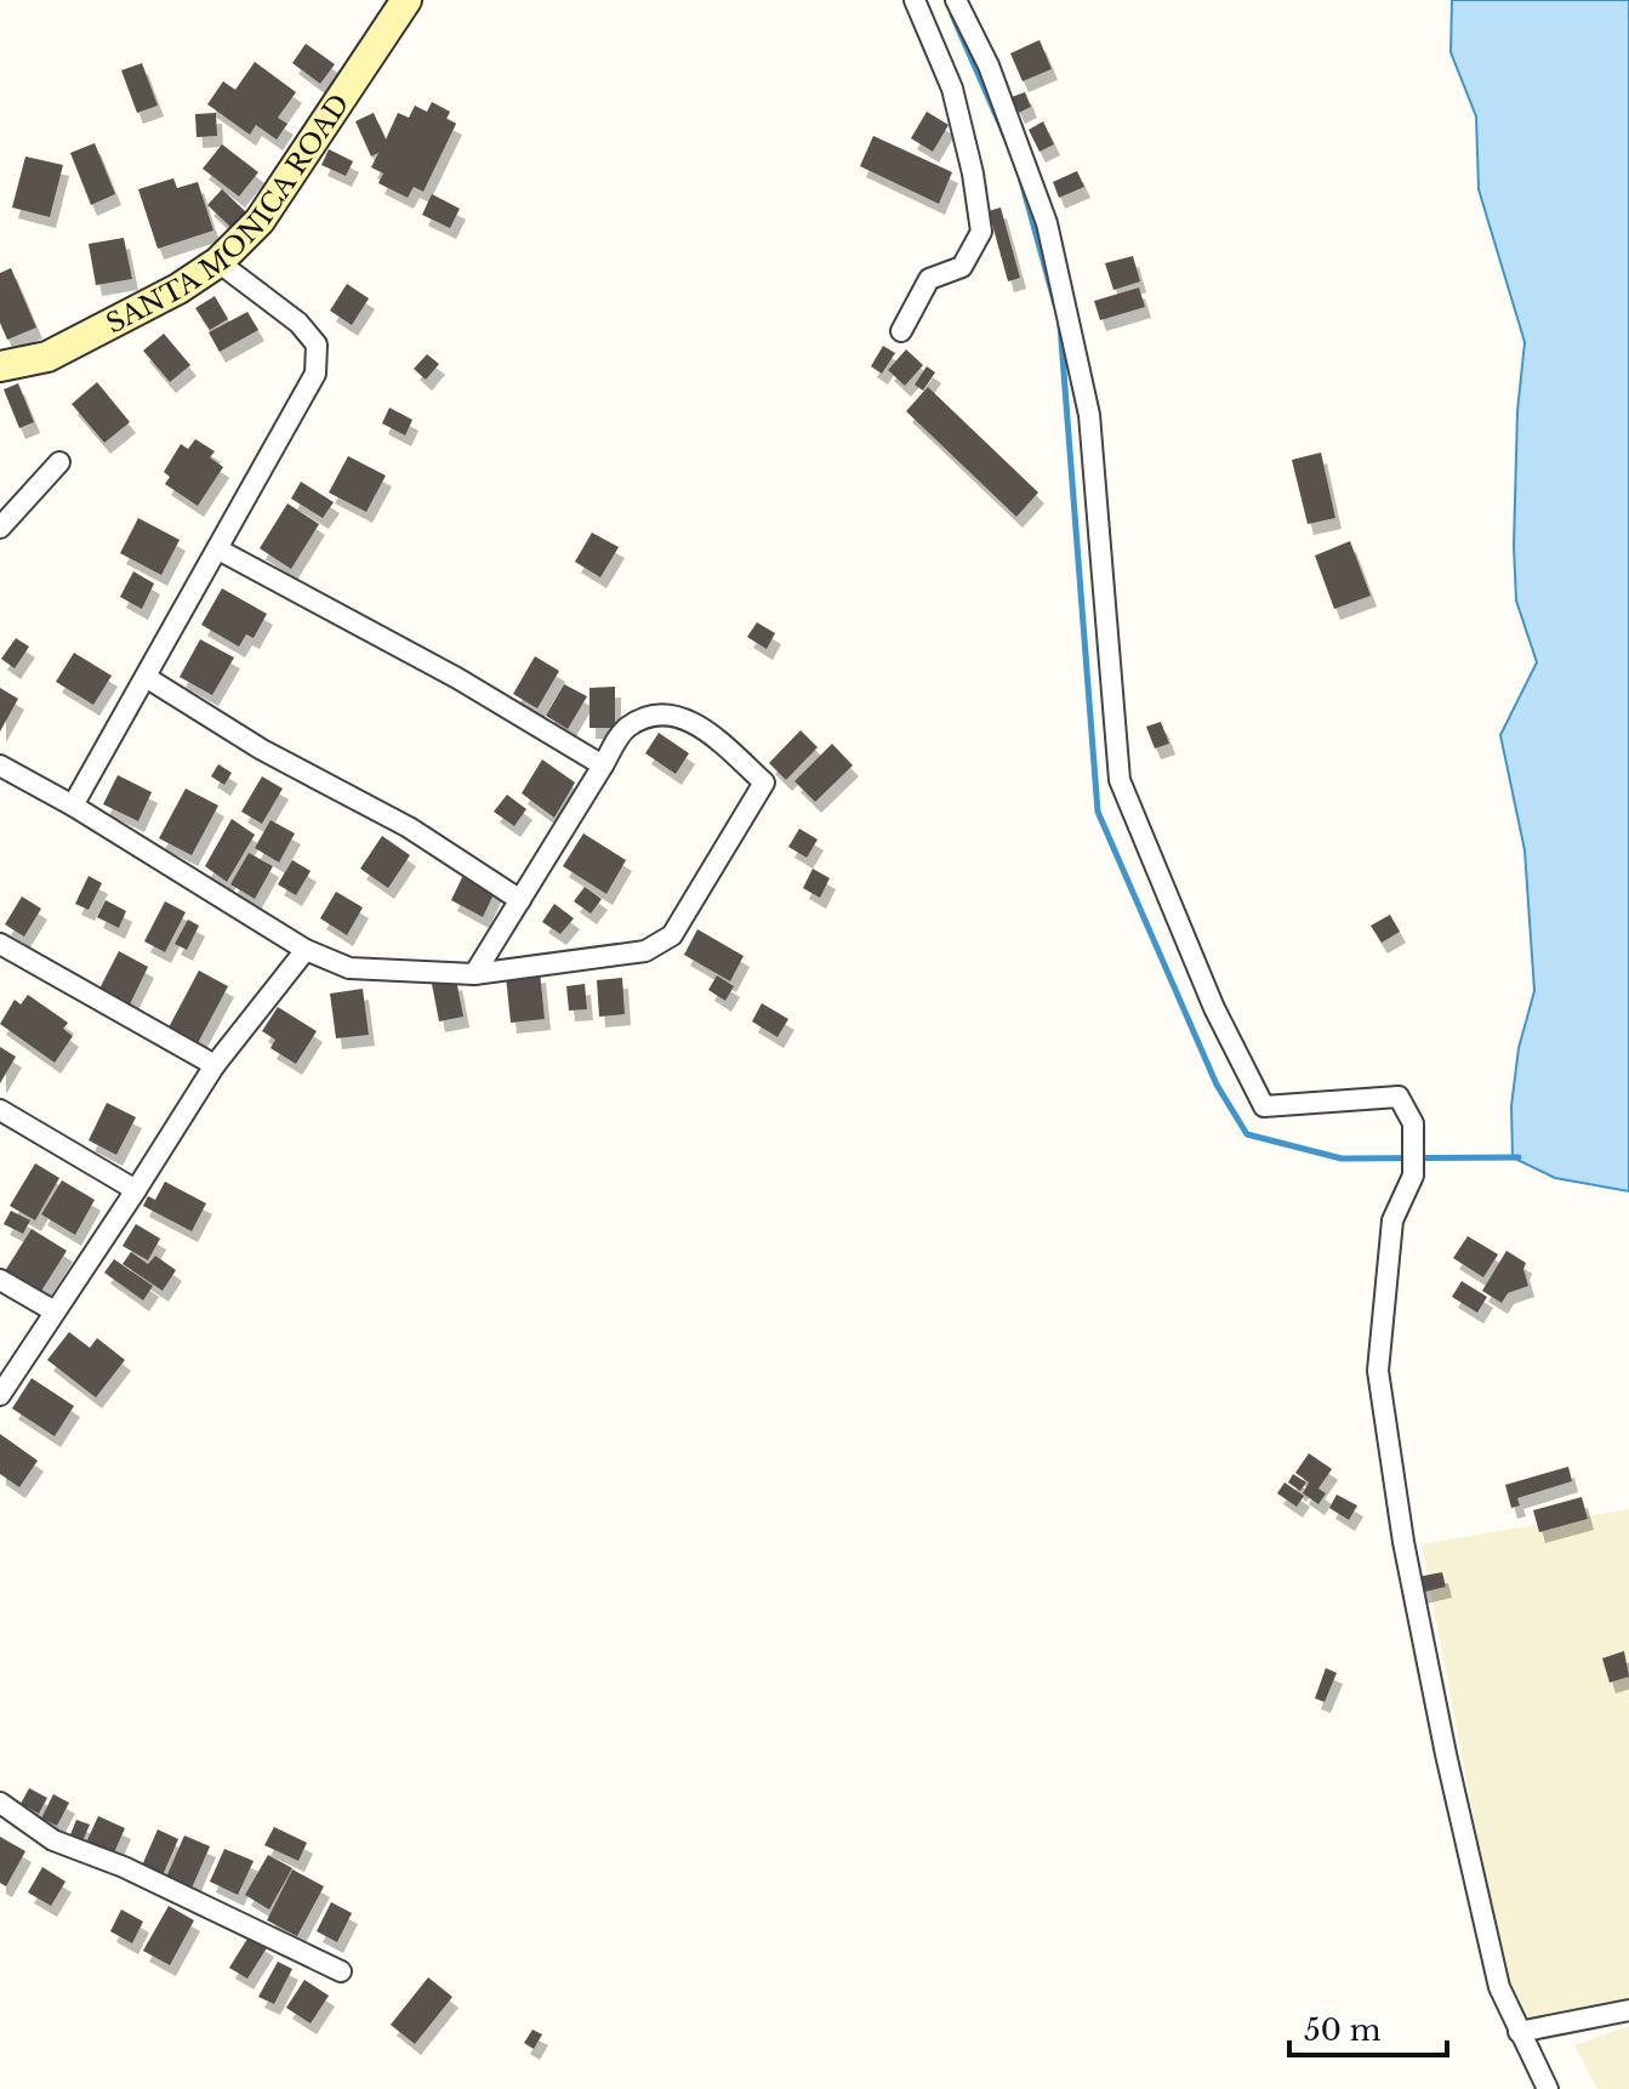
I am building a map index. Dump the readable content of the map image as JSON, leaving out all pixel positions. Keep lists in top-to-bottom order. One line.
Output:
{"streets":{"street":["SANTA MONICA ROAD"]},"scale_bar":"50 m"}
